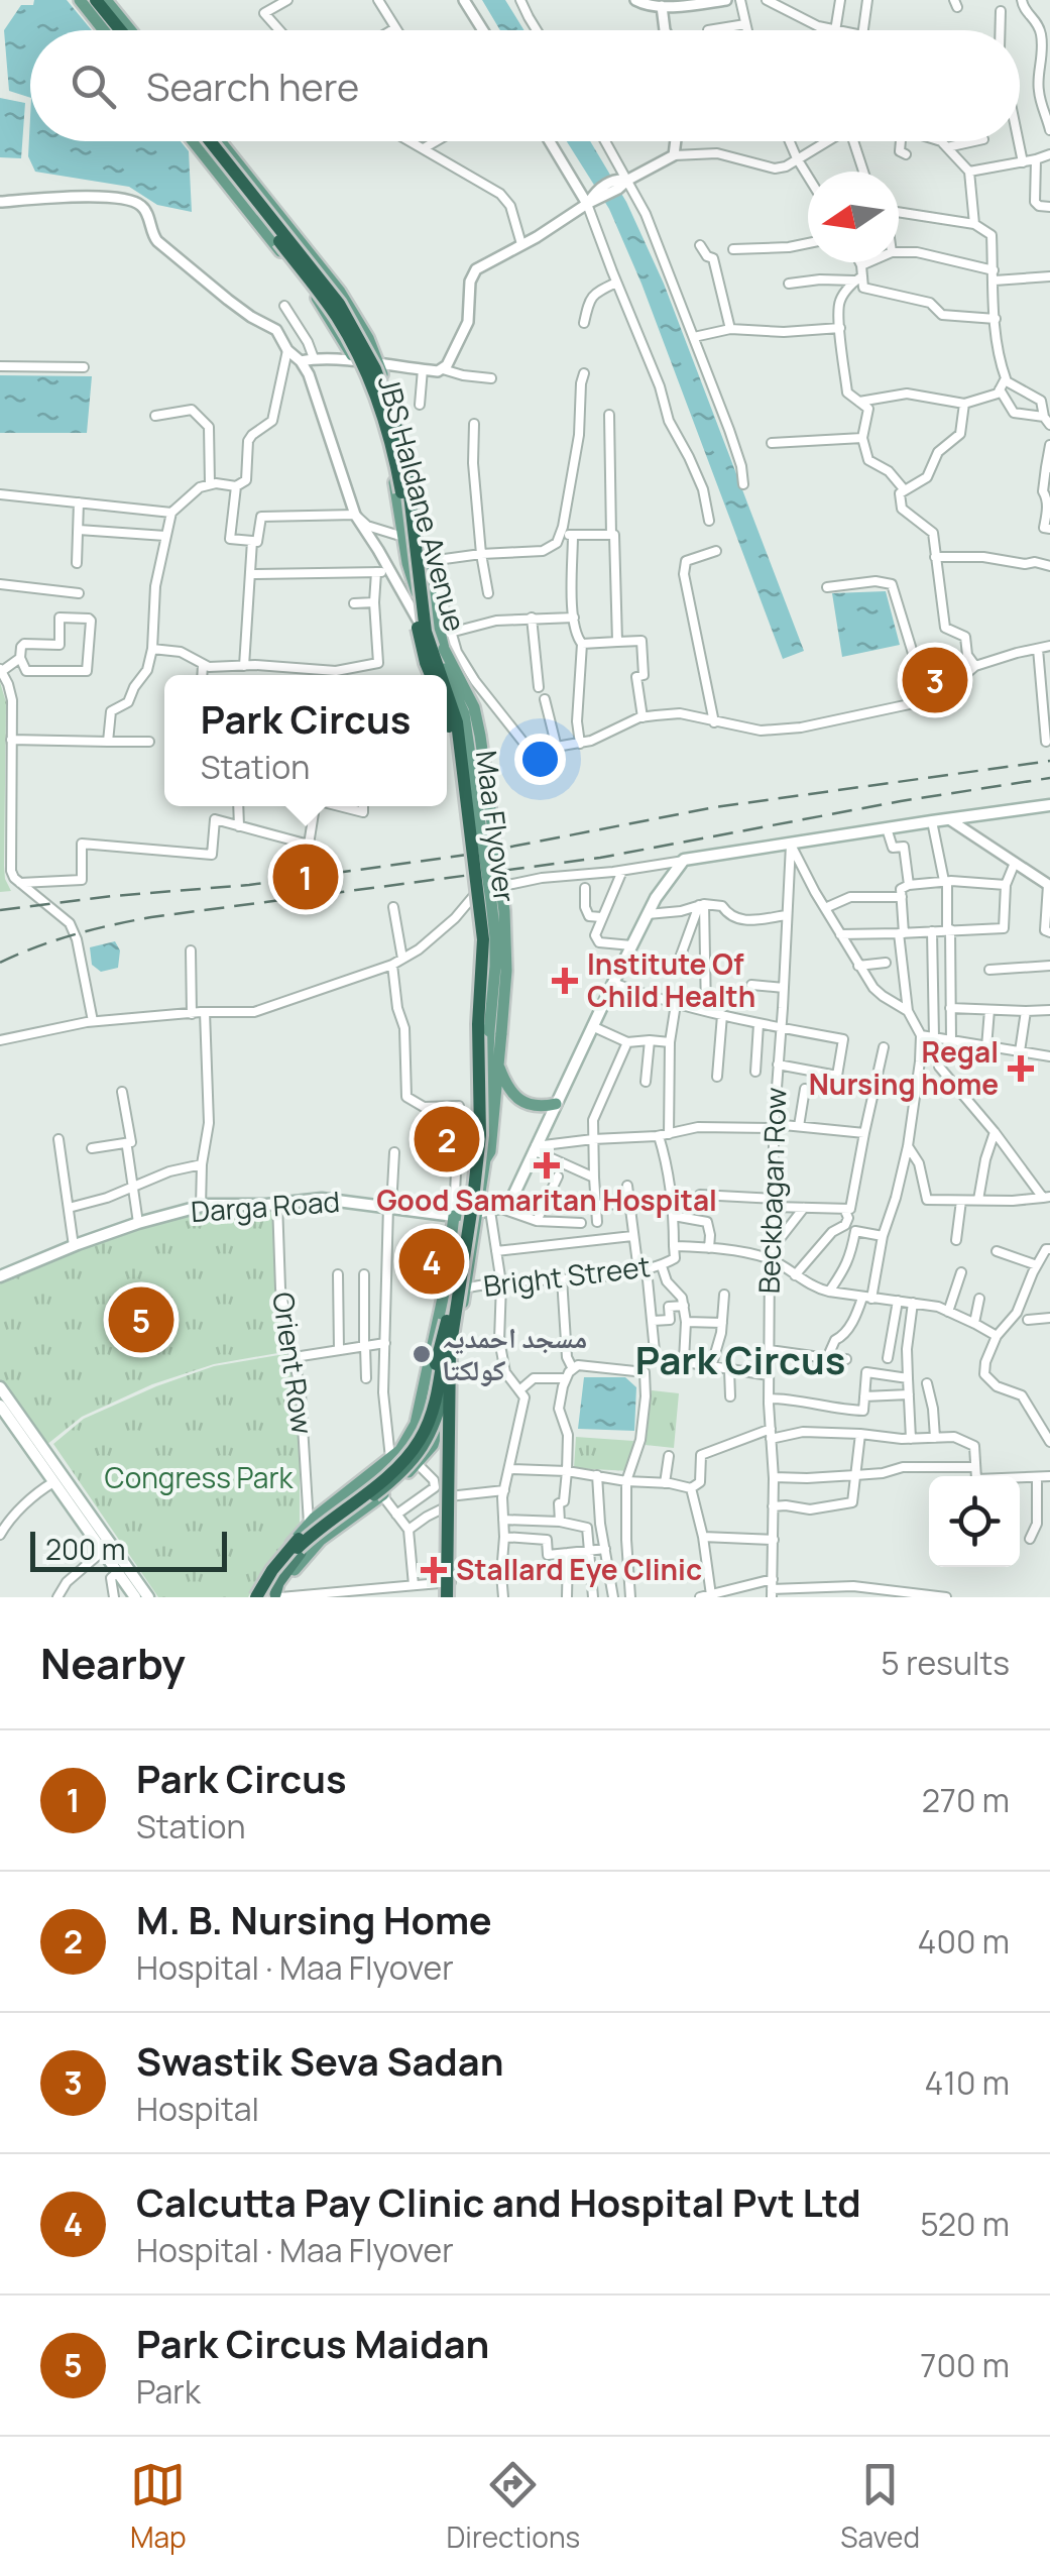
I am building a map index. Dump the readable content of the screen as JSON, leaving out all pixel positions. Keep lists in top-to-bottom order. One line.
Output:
{"streets":{"highway":["Maa Flyover"],"main road":["JBS Haldane Avenue","Darga Road"],"street":["Beckbagan Row","Bright Street","Orient Row"]},"crossings":[["Beckbagan Row","Bright Street"],["Darga Road","Orient Row"]],"districts":["Park Circus"],"parks":["Congress Park"],"places":{"health":["Institute Of Child Health","Regal Nursing home","Good Samaritan Hospital","Stallard Eye Clinic"],"other":["مسجد احمدیہ کولکتا"]},"scale_bar":"200 m","north":"left","page":{"search":"Search here","pins":["3","1","2","4","5"],"popup":["Park Circus","Station"],"scale":"200 m","heading":["Nearby","5 results"],"list":[{"mark":"1","name":"Park Circus","note":"Station","value":"270 m"},{"mark":"2","name":"M. B. Nursing Home","note":"Hospital · Maa Flyover","value":"400 m"},{"mark":"3","name":"Swastik Seva Sadan","note":"Hospital","value":"410 m"},{"mark":"4","name":"Calcutta Pay Clinic and Hospital Pvt Ltd","note":"Hospital · Maa Flyover","value":"520 m"},{"mark":"5","name":"Park Circus Maidan","note":"Park","value":"700 m"}],"nav":["Map","Directions","Saved"]}}
